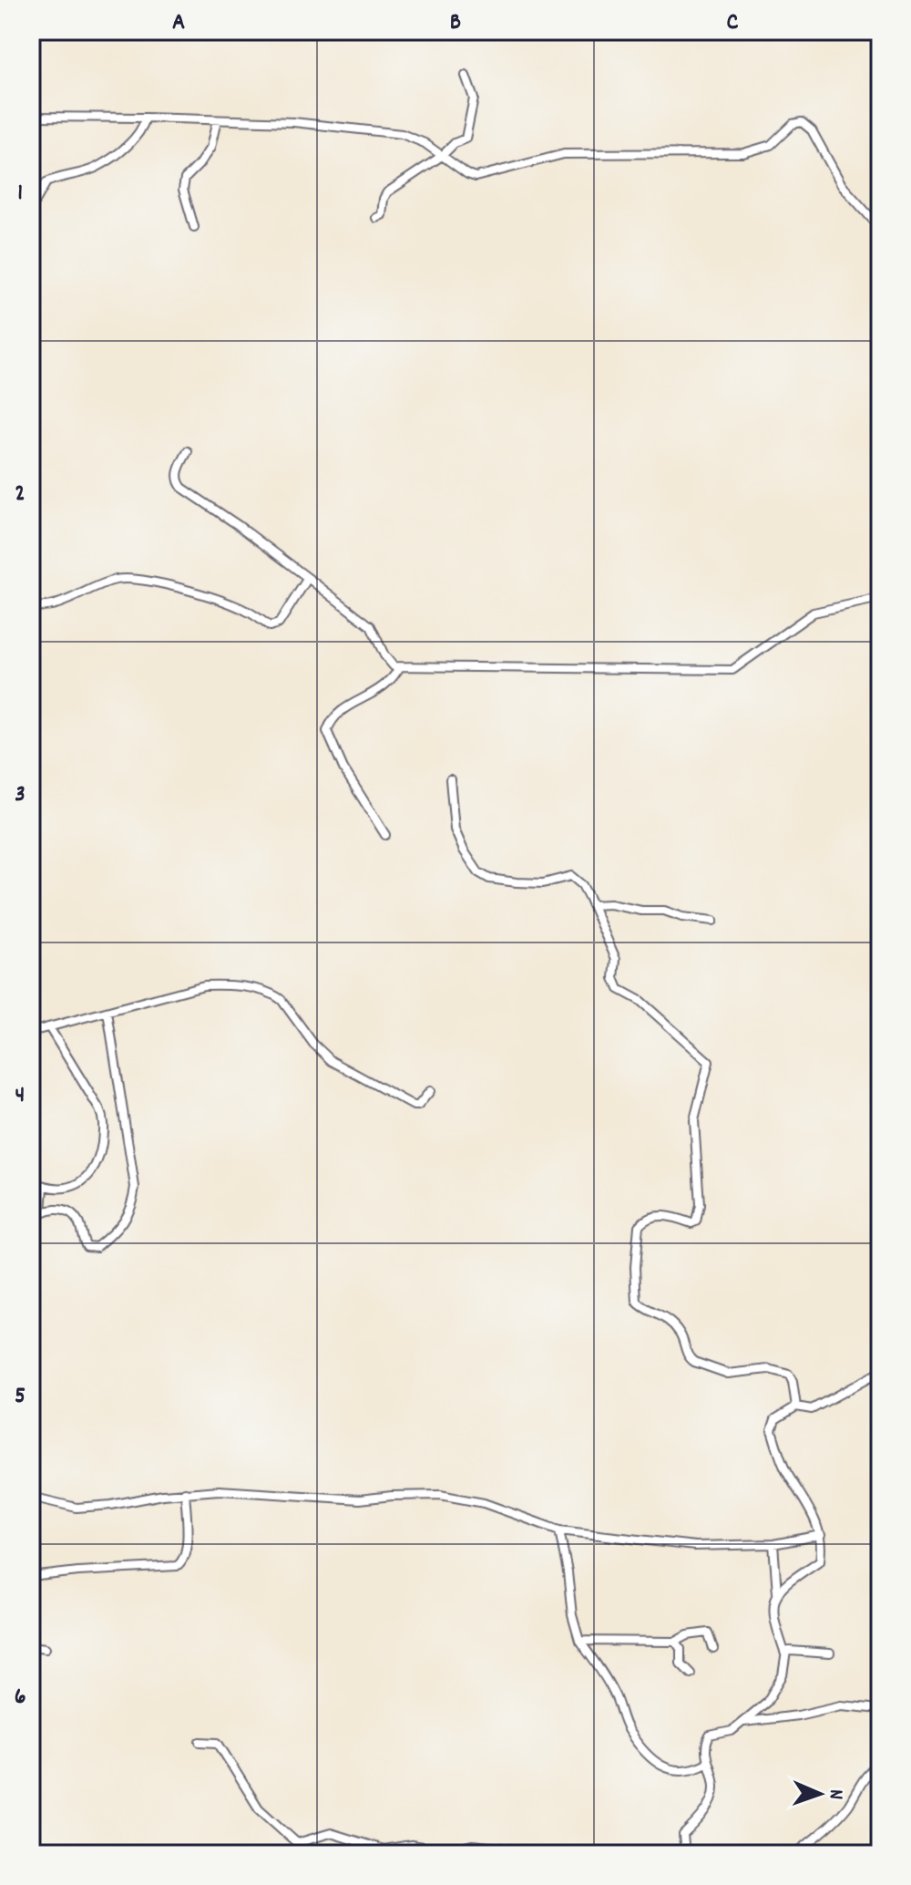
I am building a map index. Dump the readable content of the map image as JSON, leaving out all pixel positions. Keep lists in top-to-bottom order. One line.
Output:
{"north":"right","grid":{"columns":["A","B","C"],"rows":["1","2","3","4","5","6"]}}
